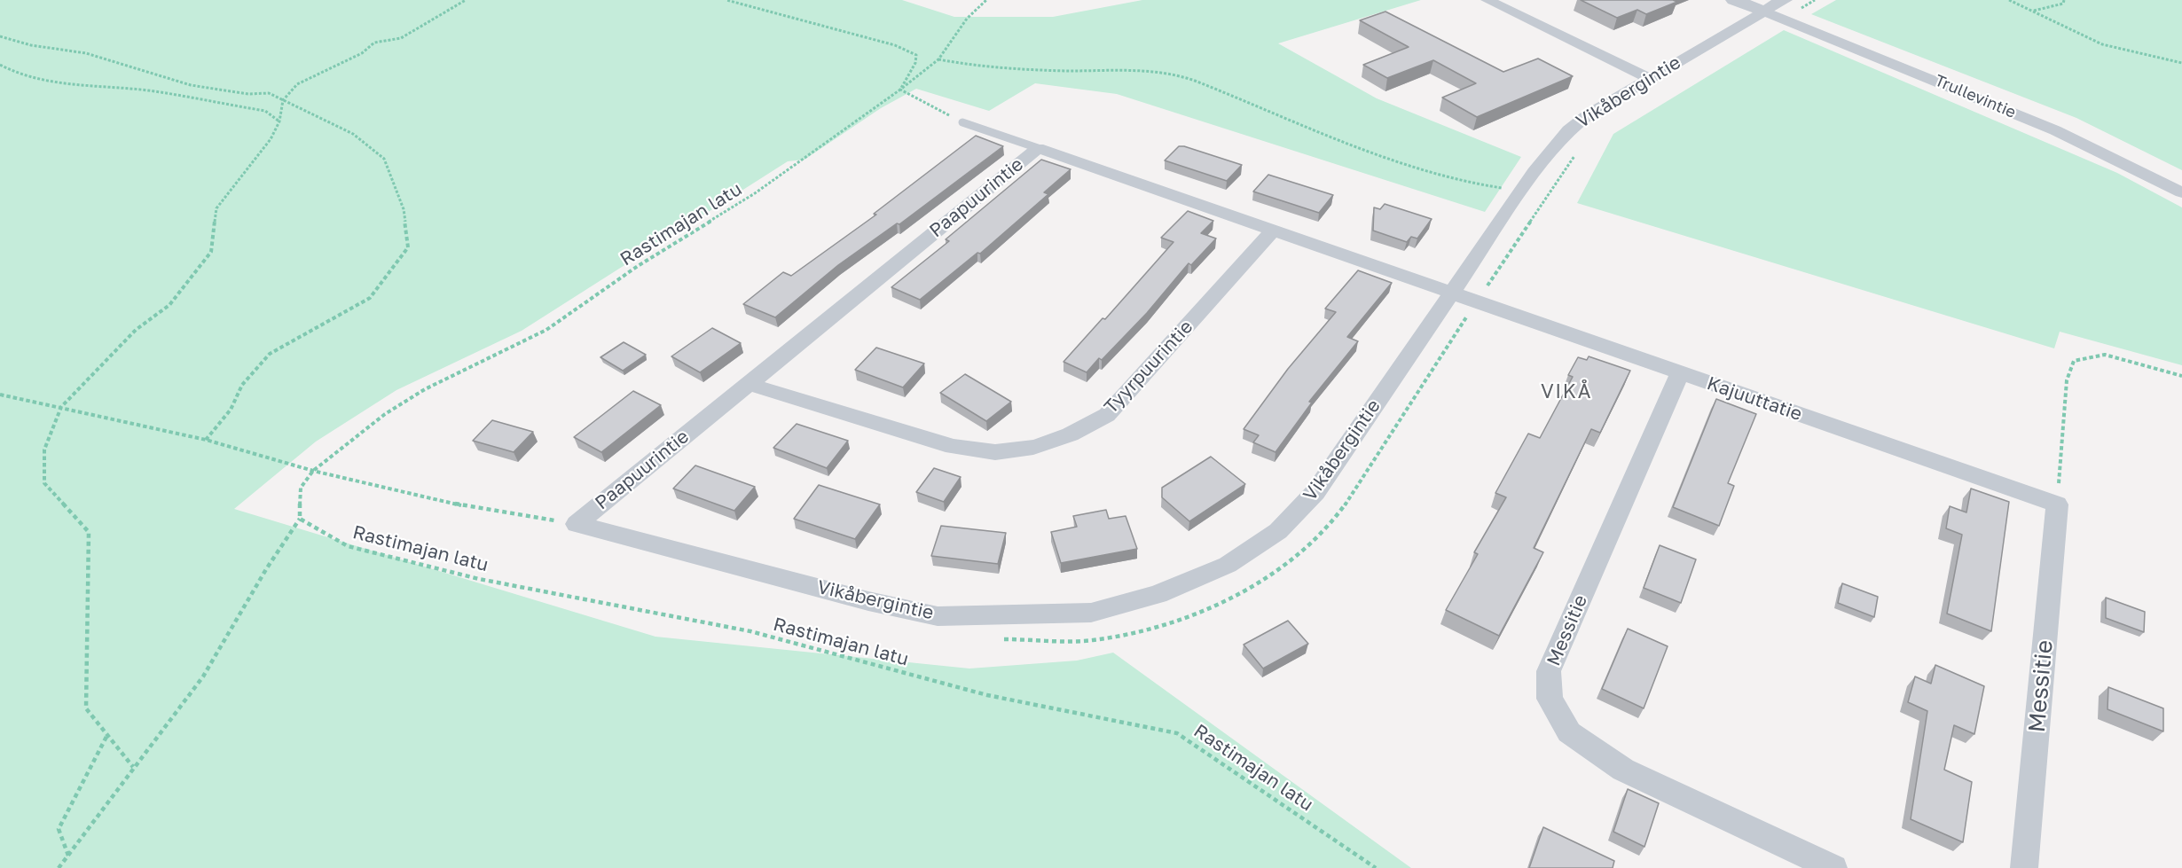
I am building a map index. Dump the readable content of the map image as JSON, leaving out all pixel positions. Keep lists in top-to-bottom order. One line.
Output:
{"streets":{"street":["Vikåbergintie","Trullevintie","Paapuurintie","Tyyrpuurintie","Kajuuttatie","Messitie"],"path":["Rastimajan latu"]},"crossings":[["Vikåbergintie","Trullevintie"],["Vikåbergintie","Paapuurintie"],["Vikåbergintie","Kajuuttatie"],["Paapuurintie","Tyyrpuurintie"],["Paapuurintie","Kajuuttatie"],["Kajuuttatie","Messitie"]],"districts":["VIKÅ"]}
